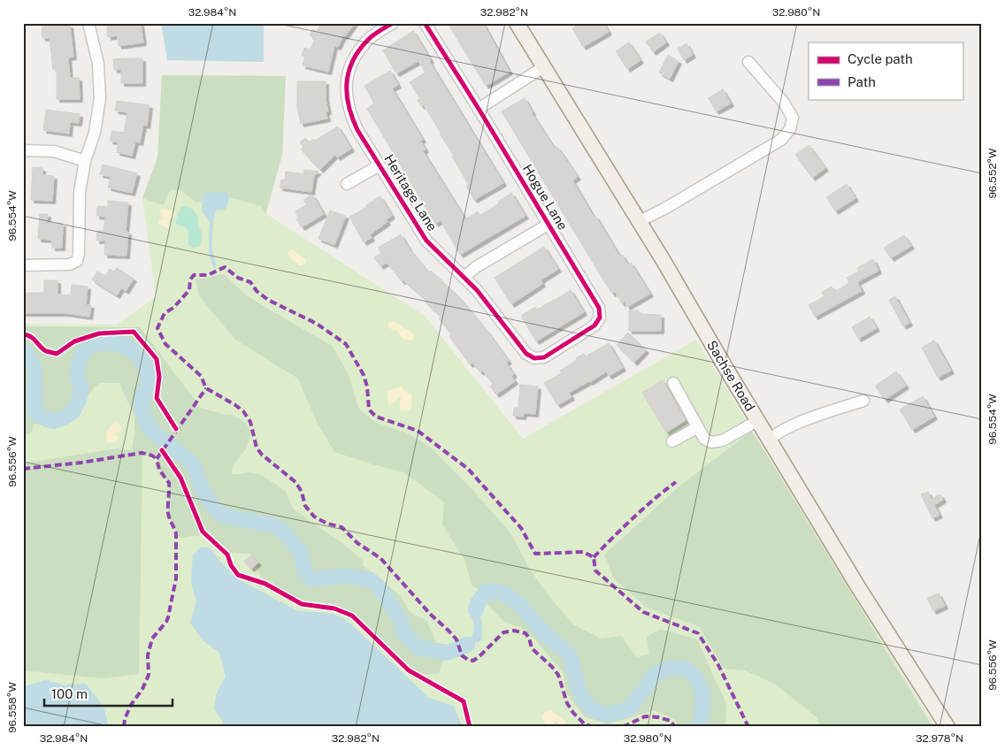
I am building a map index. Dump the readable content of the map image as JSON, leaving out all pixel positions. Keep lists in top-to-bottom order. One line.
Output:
{"streets":{"main road":["Sachse Road"],"street":["Heritage Lane","Hogue Lane"]},"crossings":[["Heritage Lane","Hogue Lane"]],"legend":["Cycle path","Path"],"scale_bar":"100 m","coordinates":["32.984°N","32.982°N","32.980°N","96.552°W","96.554°W","96.556°W","96.558°W","32.978°N"]}
